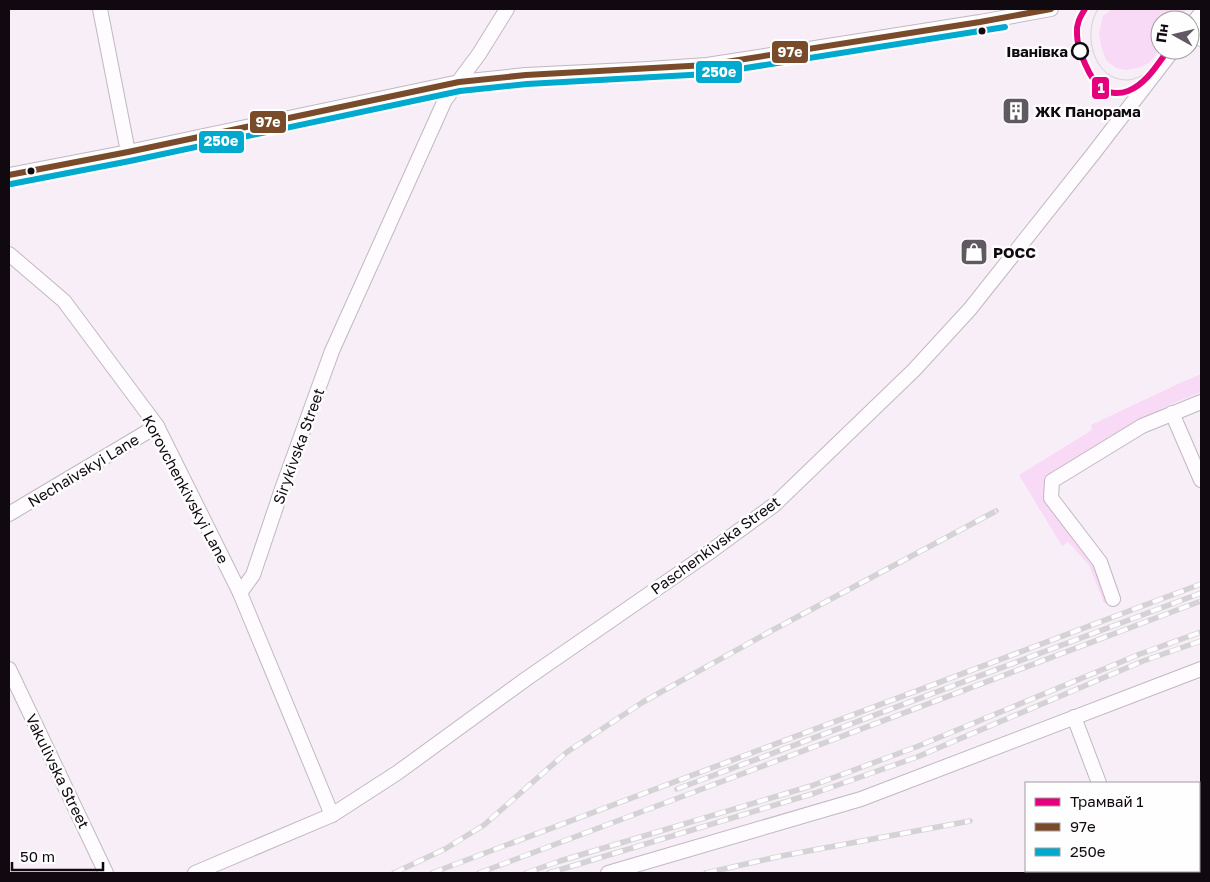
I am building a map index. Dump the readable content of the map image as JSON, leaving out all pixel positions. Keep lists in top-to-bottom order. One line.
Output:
{"streets":{"street":["Sirykivska Street","Nechaivskyi Lane","Korovchenkivskyi Lane","Paschenkivska Street","Vakulivska Street"]},"crossings":[["Sirykivska Street","Korovchenkivskyi Lane"],["Nechaivskyi Lane","Korovchenkivskyi Lane"]],"places":{"other":["Іванівка"],"building":["ЖК Панорама"],"shop":["РОСС"]},"lines":["tram line 1","transit line 97е","transit line 250е"],"legend":["Трамвай 1","97е","250е"],"scale_bar":"50 m","north":"left"}
